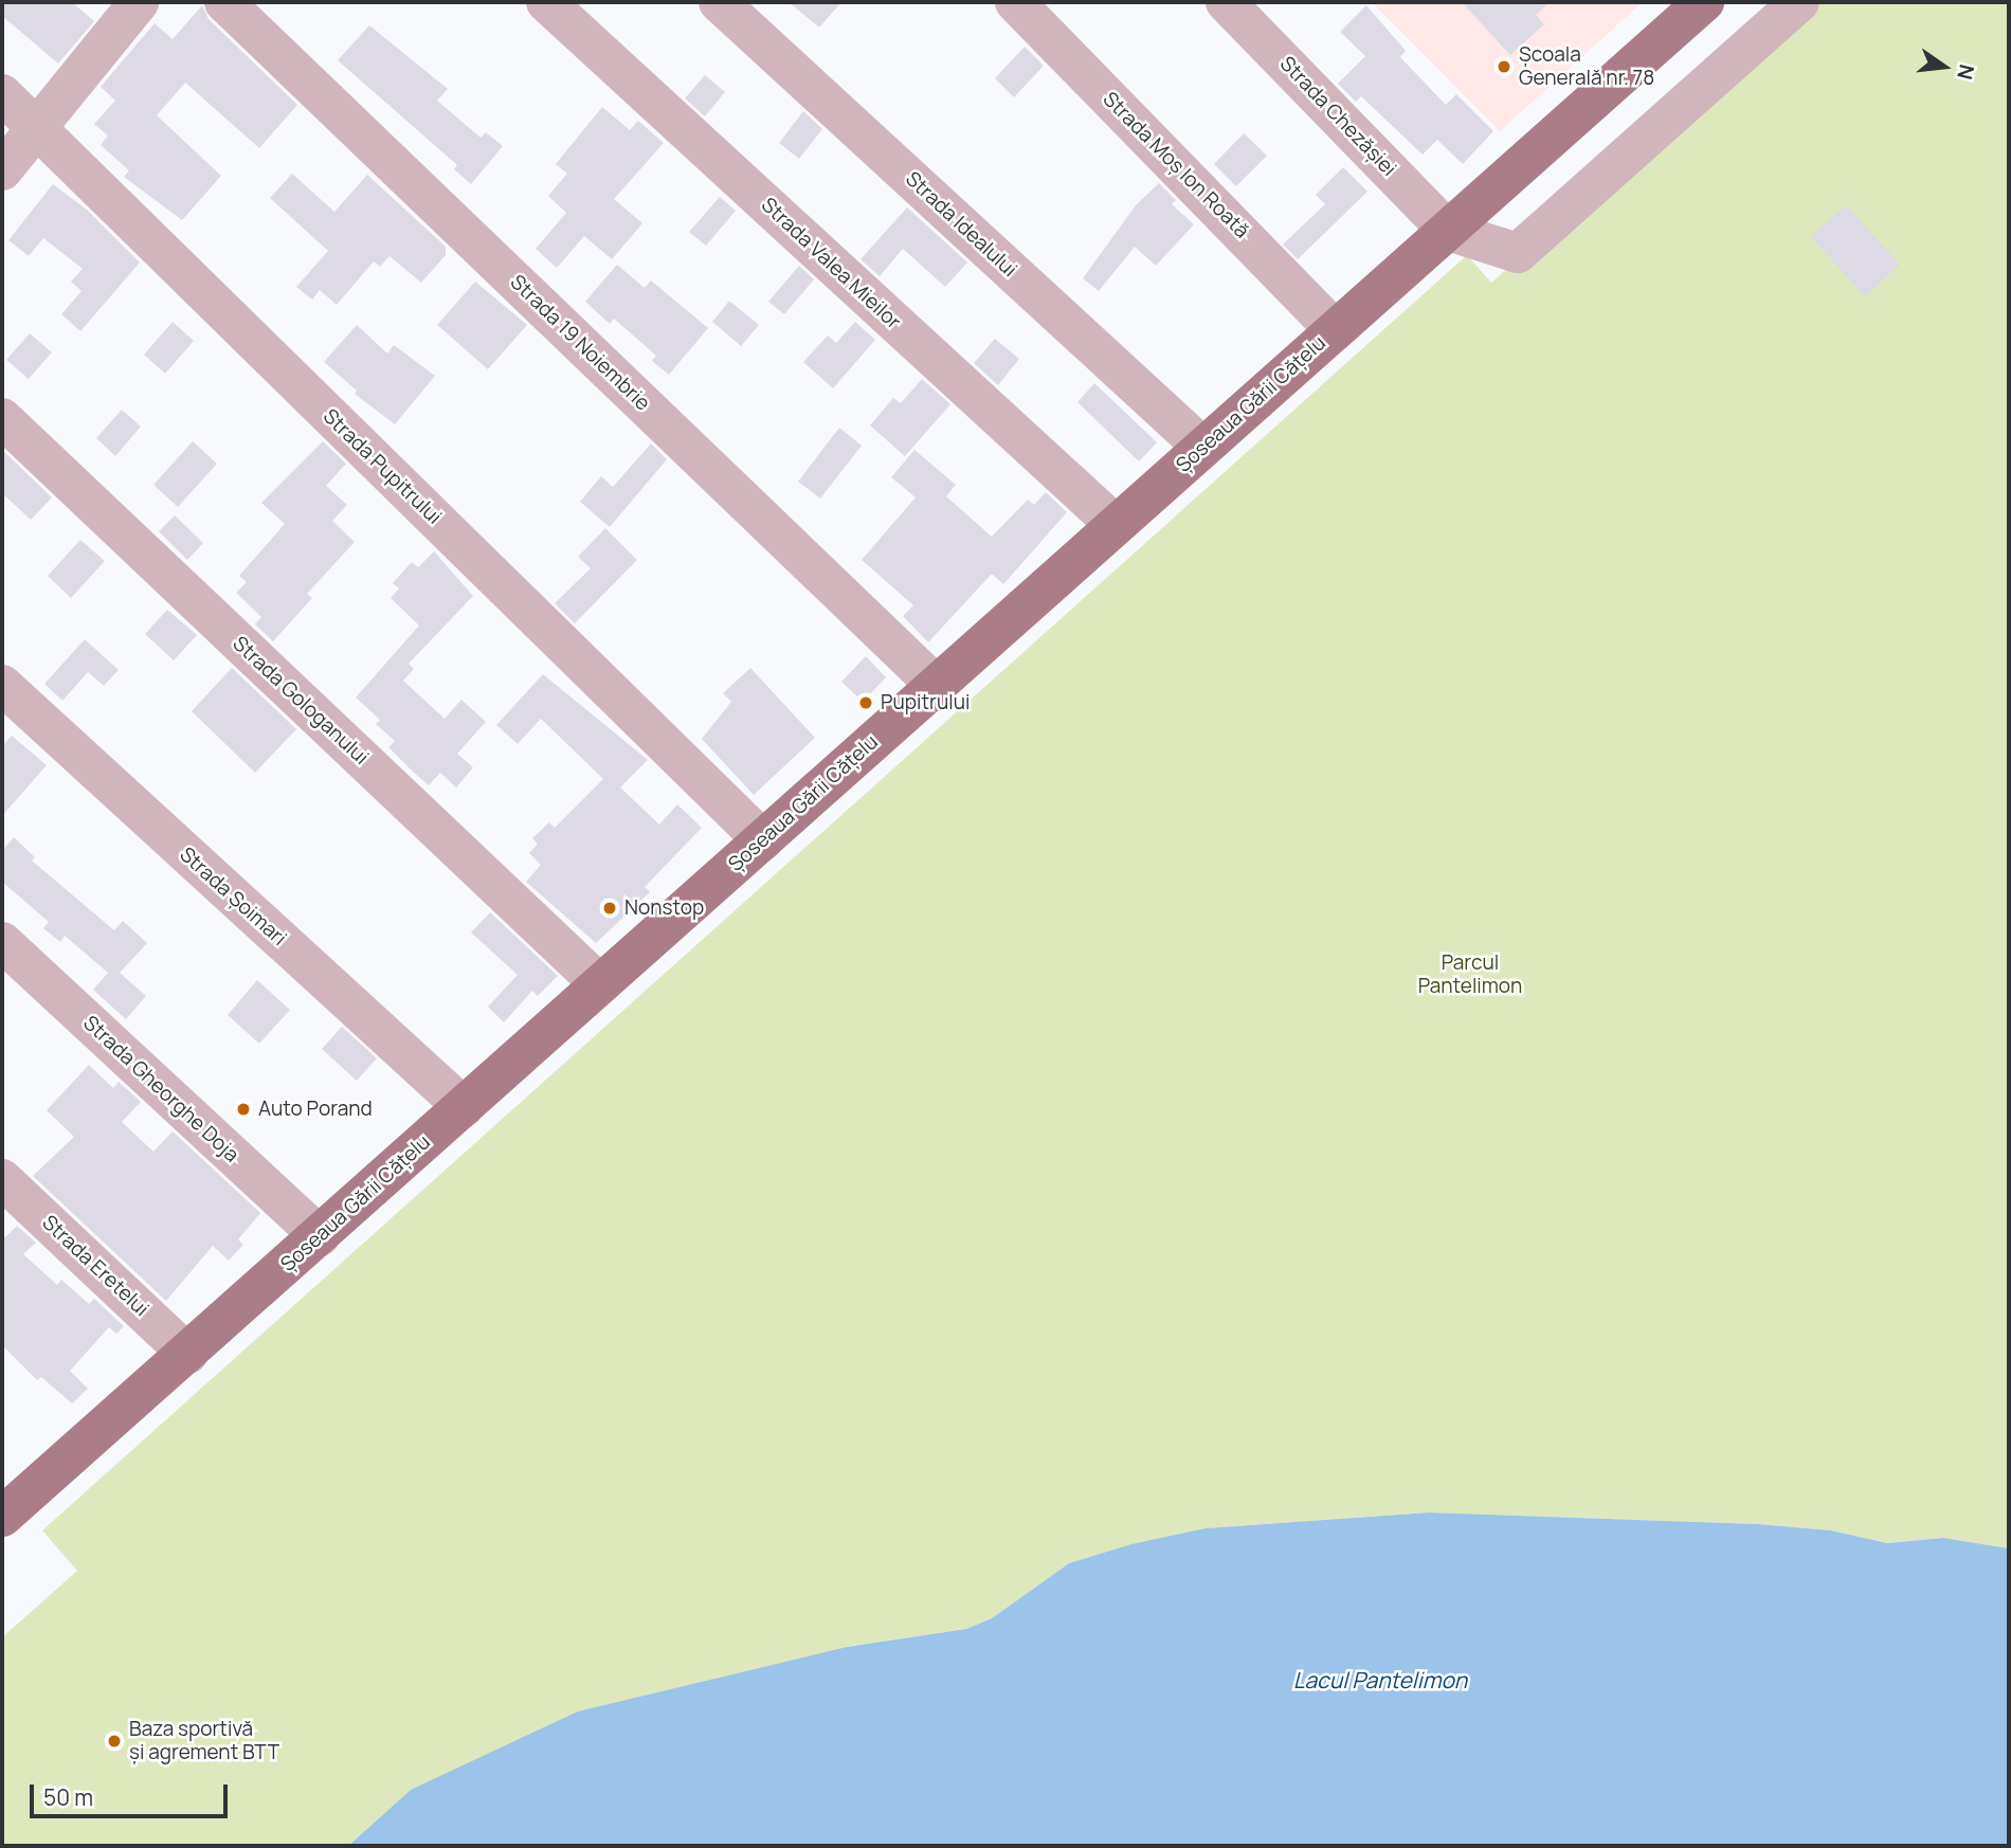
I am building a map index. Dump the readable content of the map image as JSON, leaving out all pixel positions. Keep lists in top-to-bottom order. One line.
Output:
{"streets":{"main road":["Șoseaua Gării Cățelu"],"street":["Strada Chezășiei","Strada Moș Ion Roată","Strada Idealului","Strada Valea Mieilor","Strada 19 Noiembrie","Strada Pupitrului","Strada Gologanului","Strada Șoimari","Strada Gheorghe Doja","Strada Eretelui"]},"crossings":[["Strada Chezășiei","Șoseaua Gării Cățelu"],["Strada Moș Ion Roată","Șoseaua Gării Cățelu"],["Strada Idealului","Șoseaua Gării Cățelu"],["Strada Valea Mieilor","Șoseaua Gării Cățelu"],["Strada 19 Noiembrie","Șoseaua Gării Cățelu"],["Șoseaua Gării Cățelu","Strada Pupitrului"],["Șoseaua Gării Cățelu","Strada Gologanului"],["Șoseaua Gării Cățelu","Strada Șoimari"],["Șoseaua Gării Cățelu","Strada Gheorghe Doja"],["Șoseaua Gării Cățelu","Strada Eretelui"]],"water":["Lacul Pantelimon"],"parks":["Parcul Pantelimon"],"places":["Școala Generală nr. 78","Pupitrului","Nonstop","Auto Porand","Baza sportivă și agrement BTT"],"scale_bar":"50 m","north":"right"}
